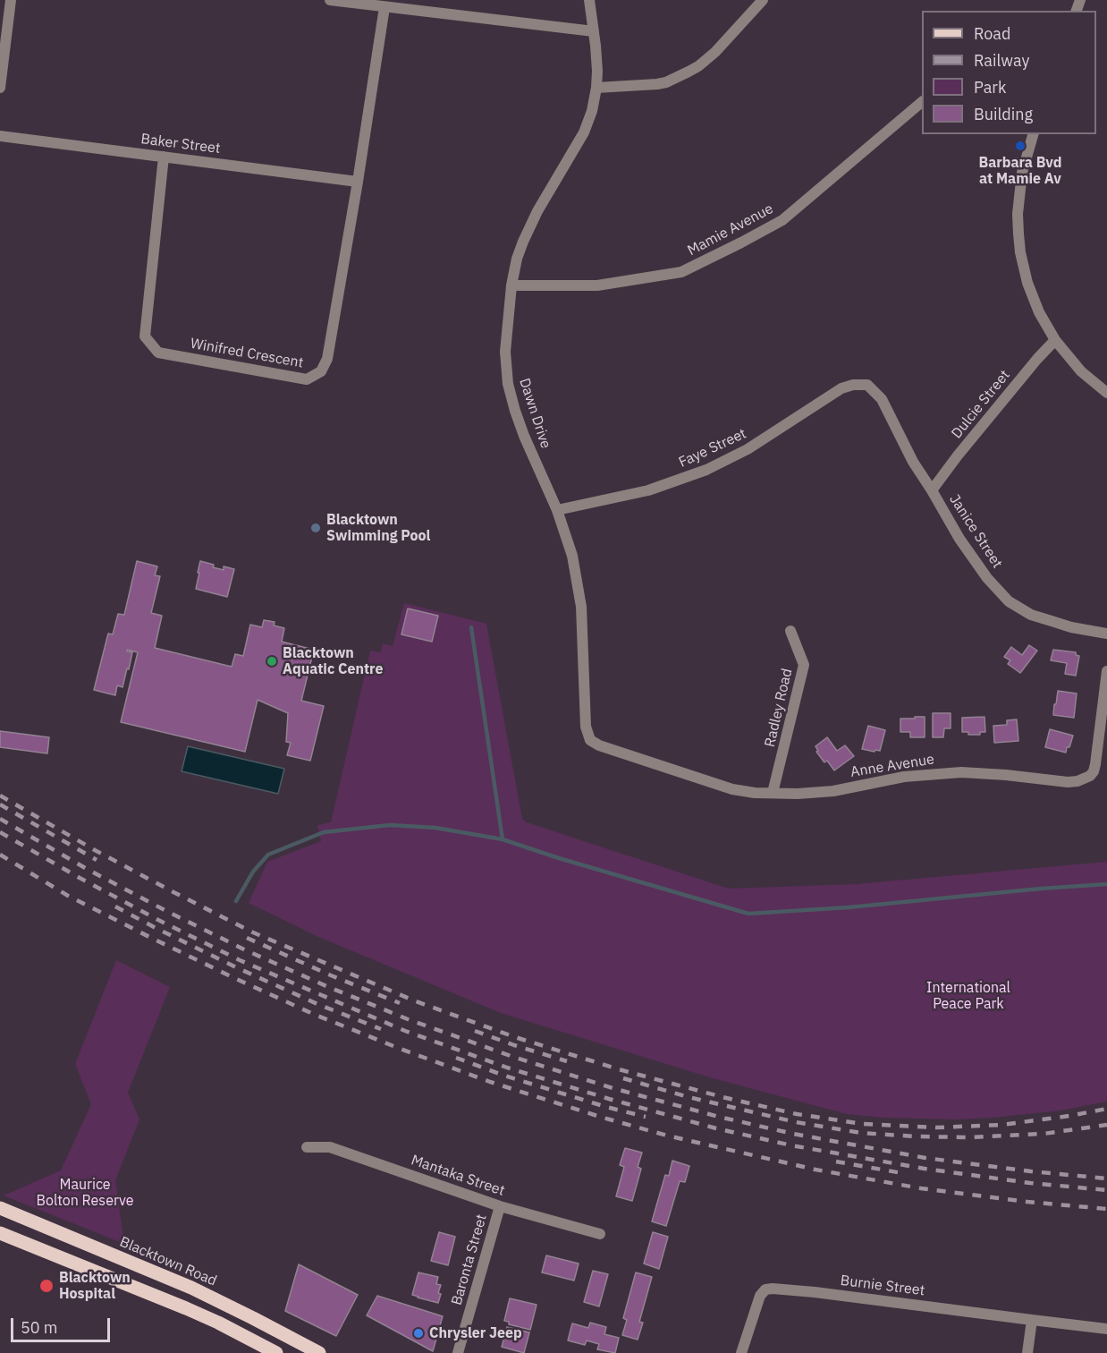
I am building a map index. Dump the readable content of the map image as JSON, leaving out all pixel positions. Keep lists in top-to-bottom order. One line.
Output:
{"streets":{"main road":["Blacktown Road"],"street":["Baker Street","Mamie Avenue","Winifred Crescent","Dulcie Street","Dawn Drive","Faye Street","Janice Street","Radley Road","Anne Avenue","Mantaka Street","Baronta Street","Burnie Street"]},"crossings":[["Baker Street","Winifred Crescent"],["Mamie Avenue","Dawn Drive"],["Dulcie Street","Janice Street"],["Dawn Drive","Faye Street"],["Dawn Drive","Anne Avenue"],["Faye Street","Janice Street"],["Radley Road","Anne Avenue"],["Mantaka Street","Baronta Street"]],"parks":["International Peace Park","Maurice Bolton Reserve"],"places":["Barbara Bvd at Mamie Av","Blacktown Swimming Pool","Blacktown Aquatic Centre","Blacktown Hospital","Chrysler Jeep"],"legend":["Road","Railway","Park","Building"],"scale_bar":"50 m"}
